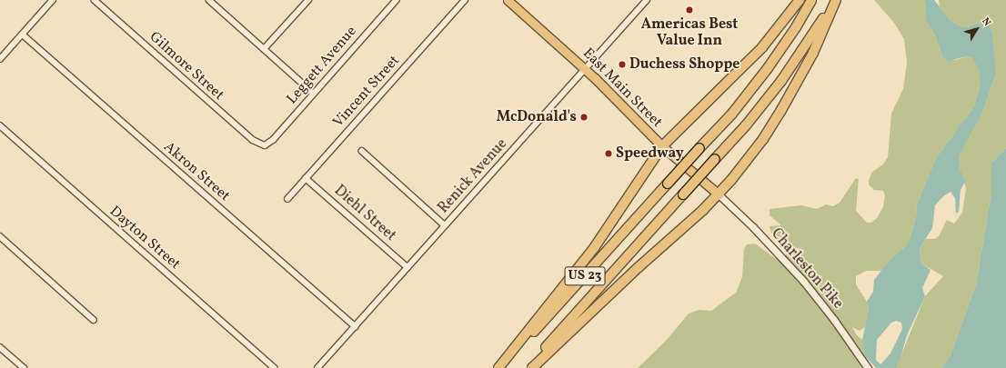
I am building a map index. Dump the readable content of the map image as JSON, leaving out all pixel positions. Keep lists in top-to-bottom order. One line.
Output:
{"streets":{"highway":["US 23"],"main road":["East Main Street"],"street":["Leggett Avenue","Gilmore Street","Vincent Street","Akron Street","Renick Avenue","Diehl Street","Dayton Street","Charleston Pike"]},"crossings":[["Leggett Avenue","Gilmore Street"],["East Main Street","Renick Avenue"],["East Main Street","Charleston Pike"],["Vincent Street","Diehl Street"],["Akron Street","Renick Avenue"],["Renick Avenue","Diehl Street"]],"places":["Americas Best Value Inn","Duchess Shoppe","McDonald's","Speedway"],"north":"top right"}
